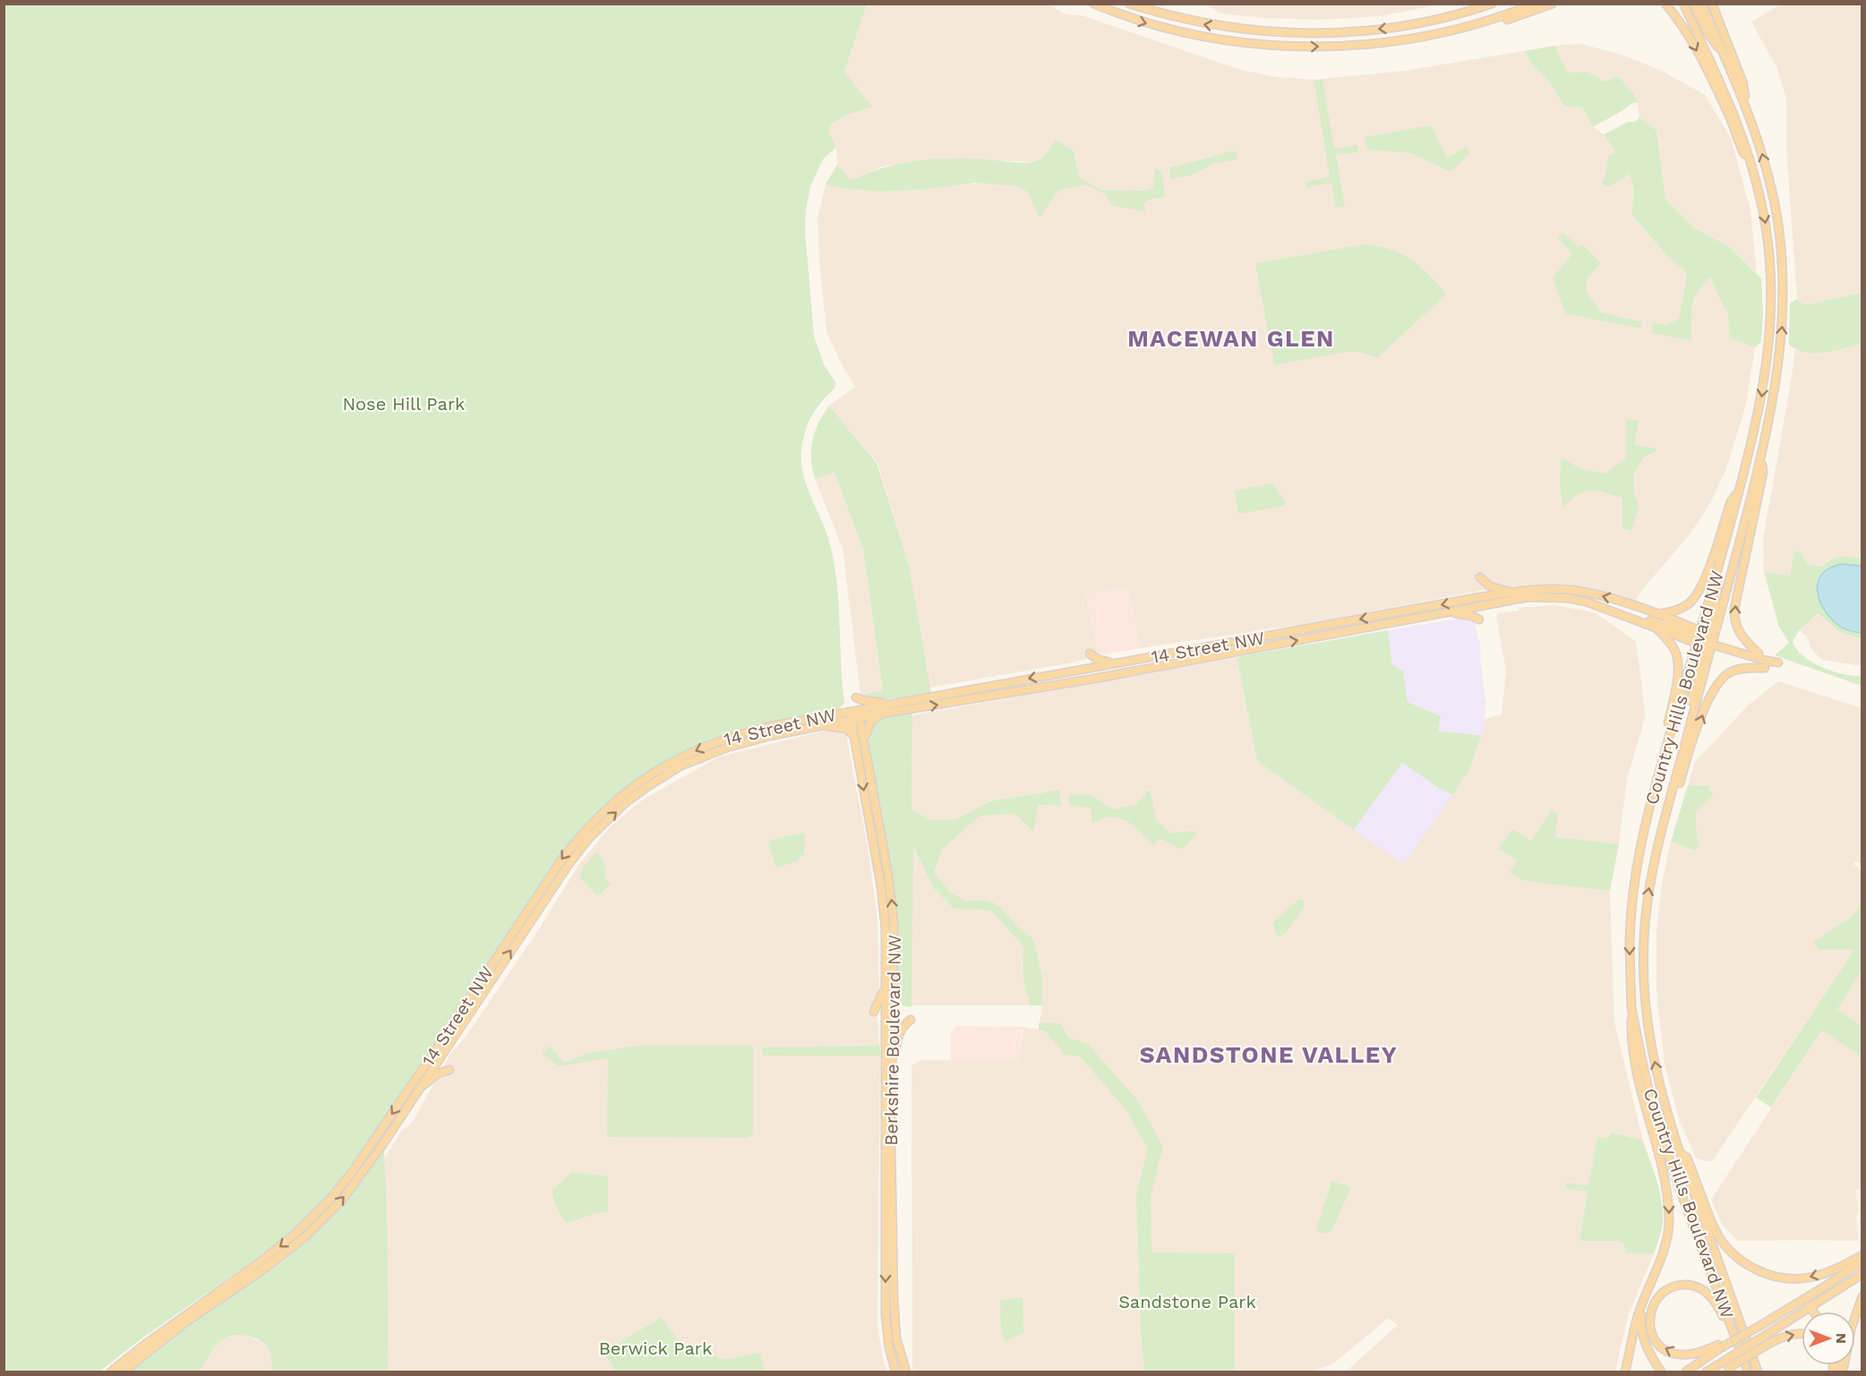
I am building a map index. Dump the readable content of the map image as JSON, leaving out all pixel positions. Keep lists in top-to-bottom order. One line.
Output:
{"streets":{"main road":["14 Street NW","Country Hills Boulevard NW","Berkshire Boulevard NW"]},"crossings":[["14 Street NW","Country Hills Boulevard NW"],["14 Street NW","Berkshire Boulevard NW"]],"districts":["MACEWAN GLEN","SANDSTONE VALLEY"],"parks":["Nose Hill Park","Sandstone Park","Berwick Park"],"north":"right"}
